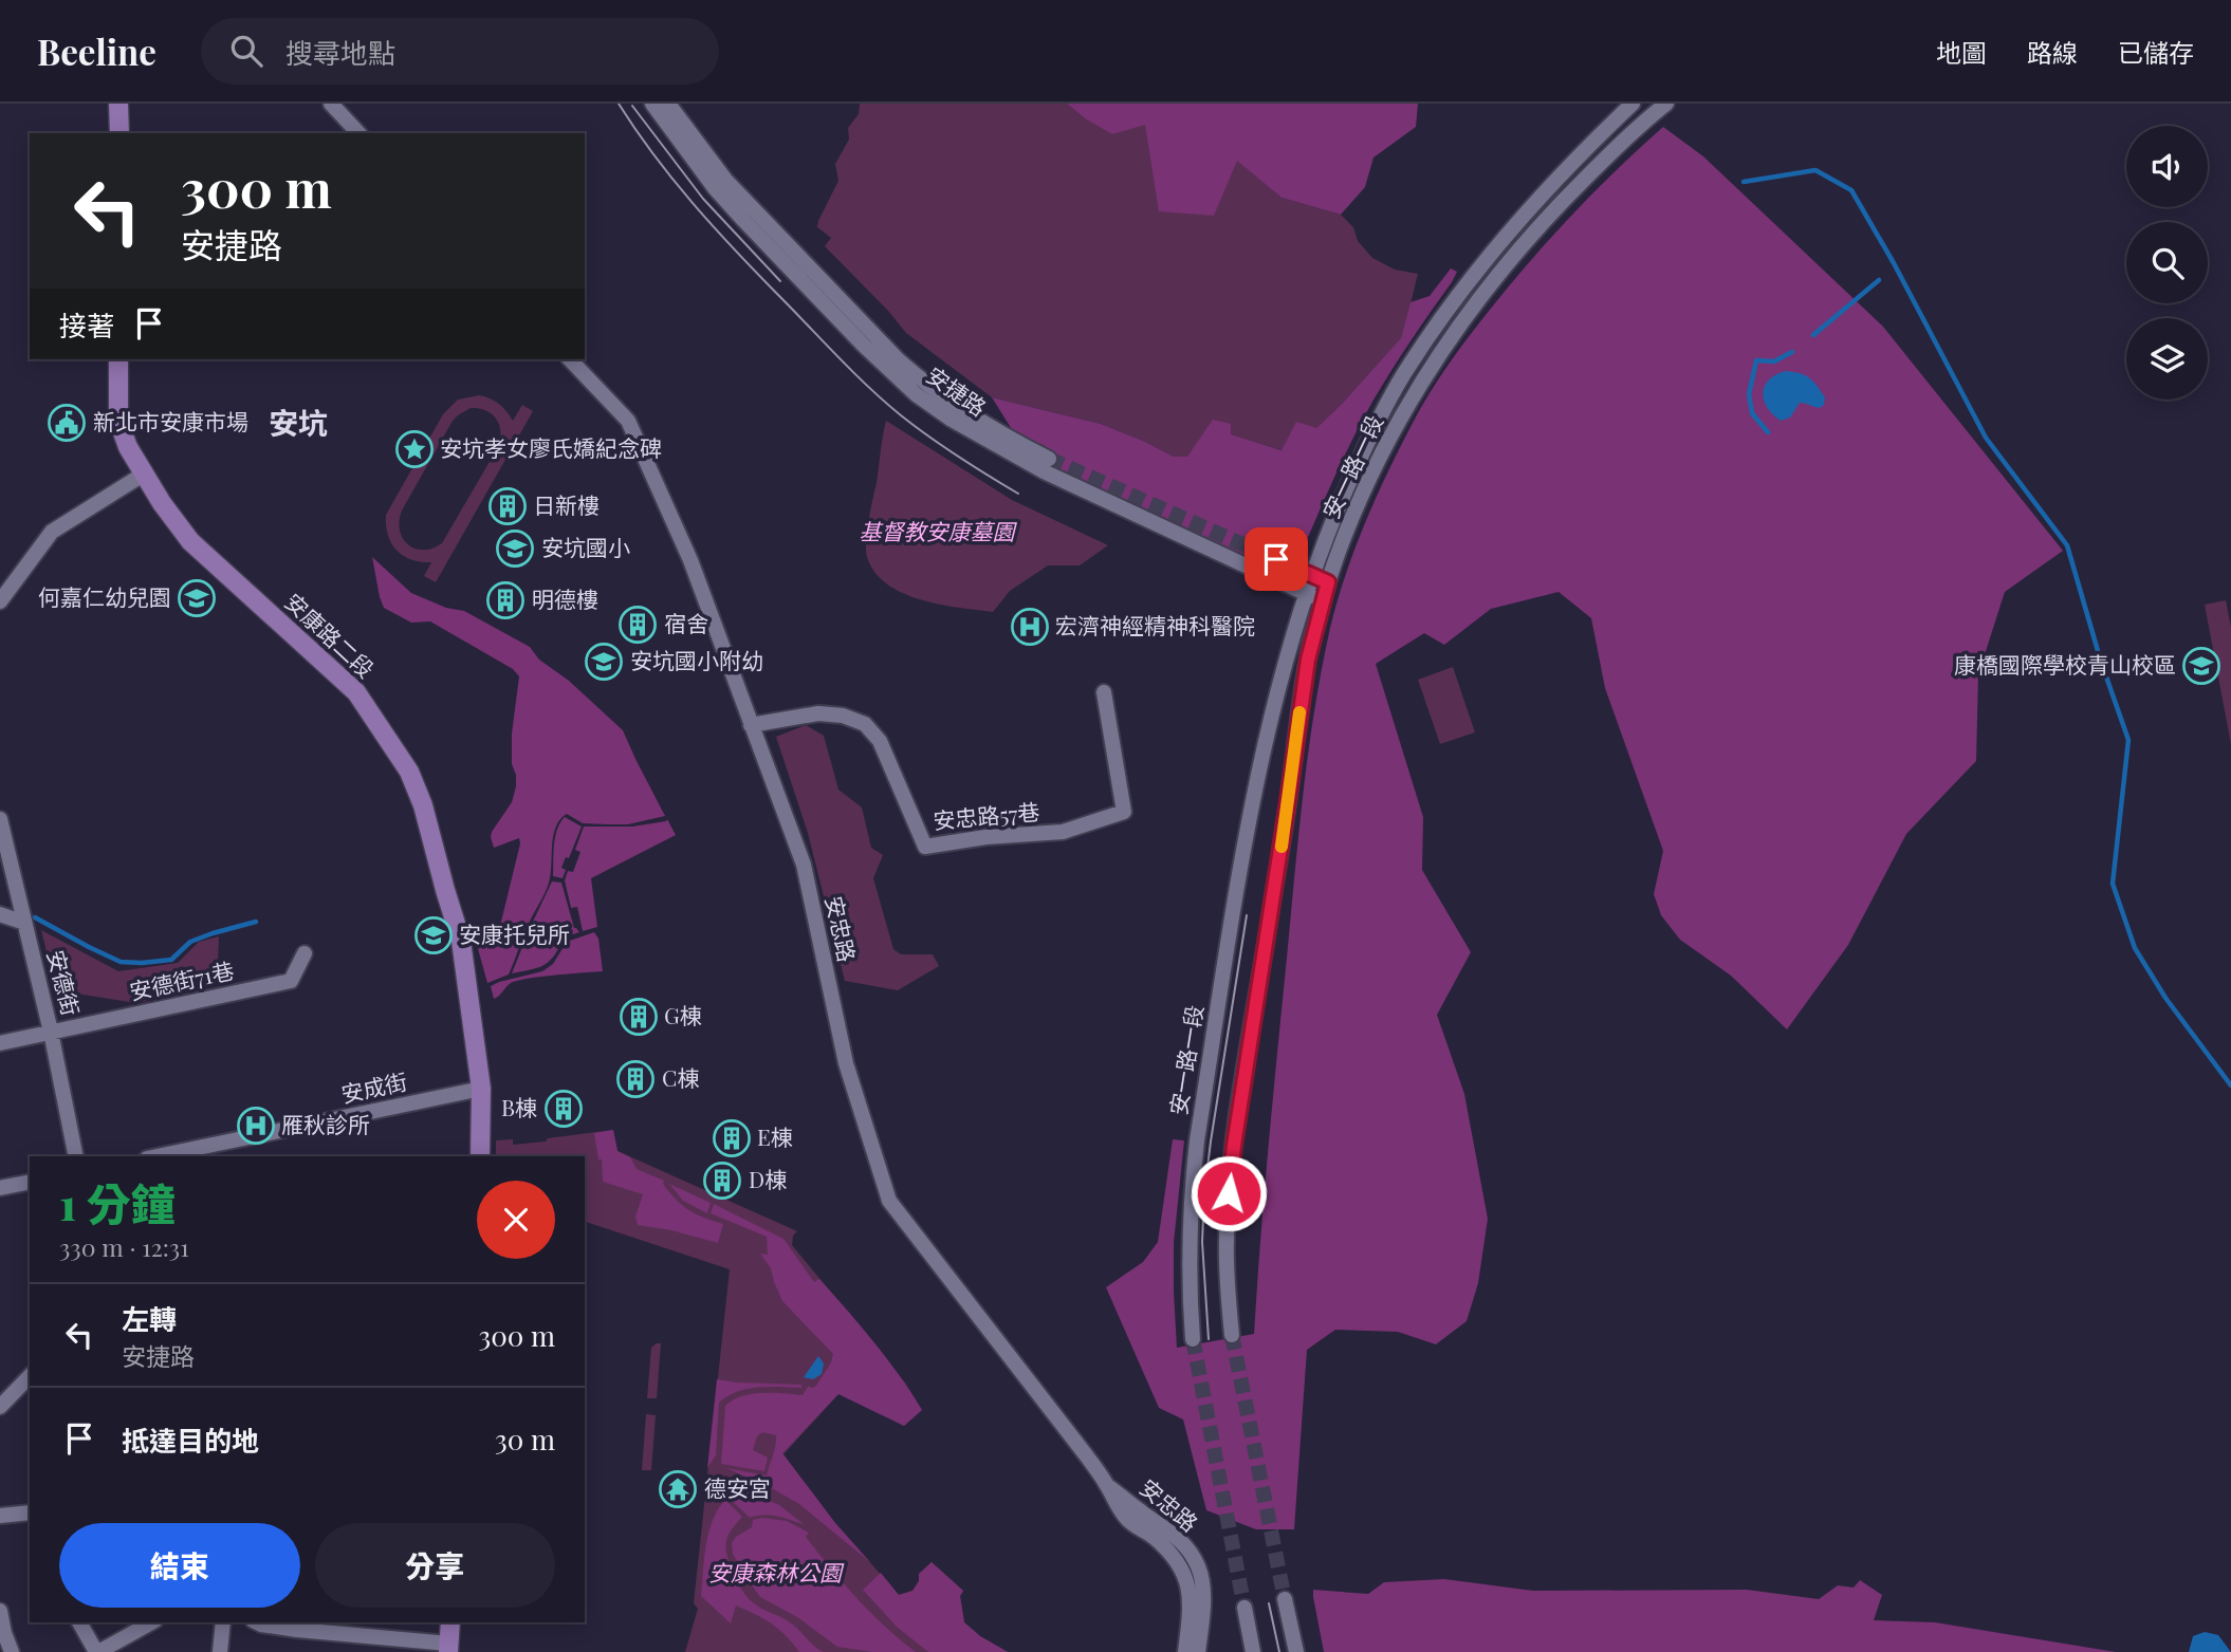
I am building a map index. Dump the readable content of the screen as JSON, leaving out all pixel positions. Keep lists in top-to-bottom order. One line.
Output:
{"streets":{"main road":["安康路二段"],"street":["安捷路","安一路一段","安忠路57巷","安忠路","安德街71巷","安德街","安成街"]},"crossings":[["安捷路","安一路一段"],["安康路二段","安成街"],["安忠路57巷","安忠路"],["安德街71巷","安德街"]],"districts":["安坑"],"parks":["基督教安康墓園","安康森林公園"],"places":{"public building":["新北市安康市場"],"place":["安坑孝女廖氏嬌紀念碑"],"building":["日新樓","明德樓","宿舍","G棟","C棟","B棟","E棟","D棟"],"school or university":["安坑國小","何嘉仁幼兒園","安坑國小附幼","康橋國際學校青山校區","安康托兒所"],"hospital":["宏濟神經精神科醫院","雁秋診所"],"temple":["德安宮"]},"page":{"header":"Beeline","search":"搜尋地點","nav":["地圖","路線","已儲存"],"turn":["300 m","安捷路"],"then":"接著","heading":["1 分鐘","330 m · 12:31"],"list":[{"name":"左轉","note":"安捷路","value":"300 m"},{"name":"抵達目的地","value":"30 m"}],"buttons":["結束","分享"]}}
